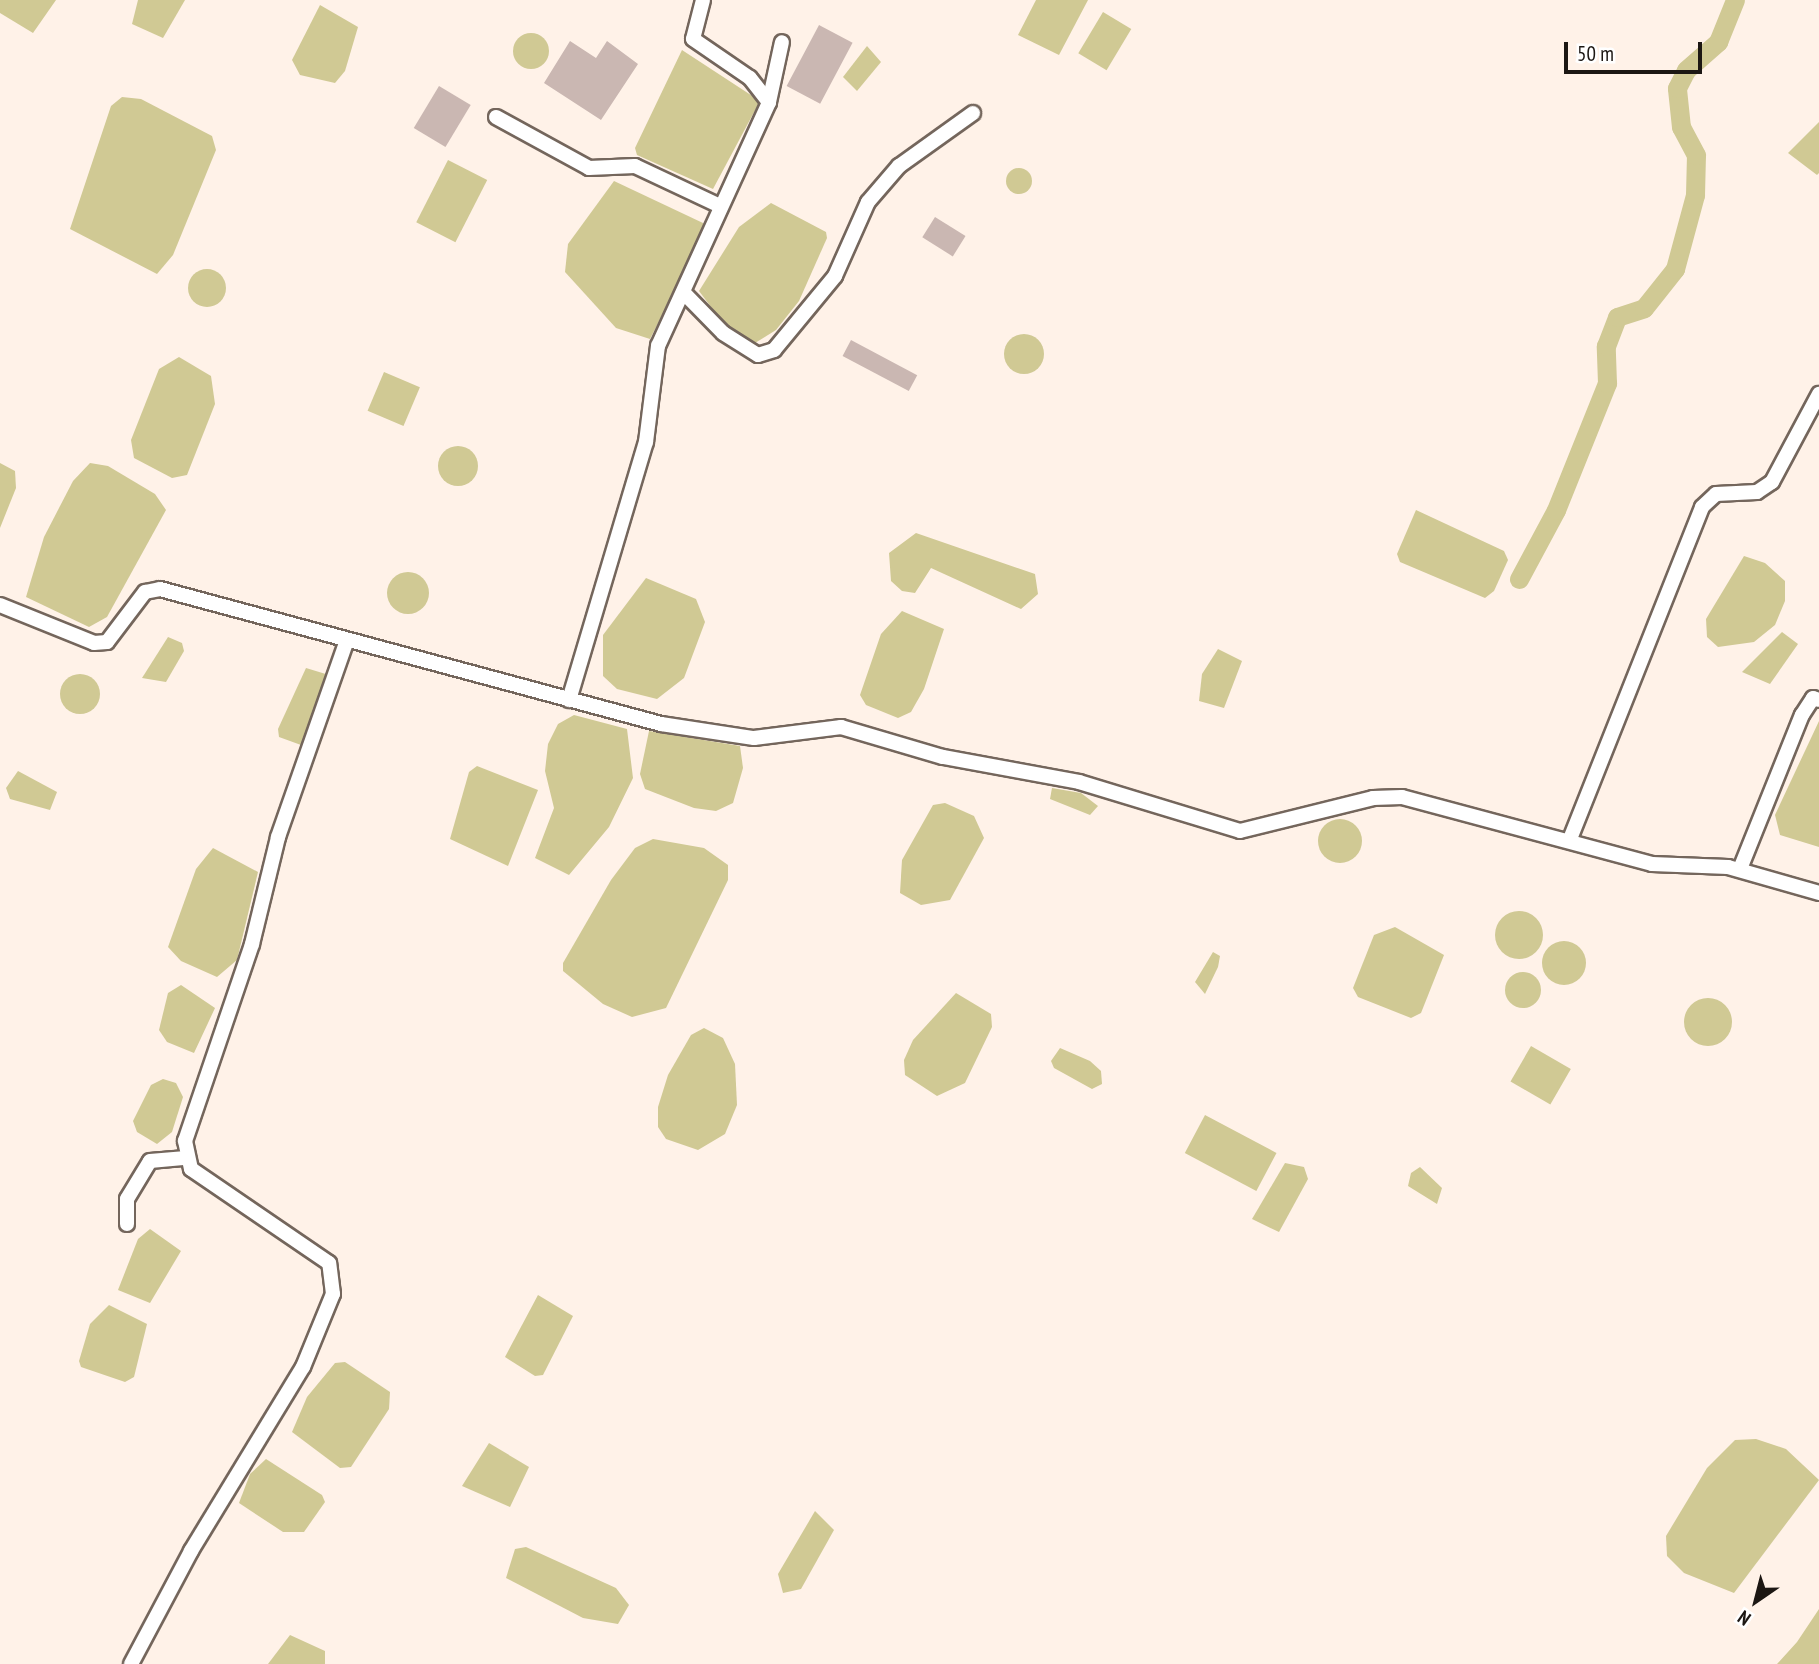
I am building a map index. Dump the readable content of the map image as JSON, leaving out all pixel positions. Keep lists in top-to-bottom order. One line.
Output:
{"scale_bar":"50 m","north":"bottom left"}
